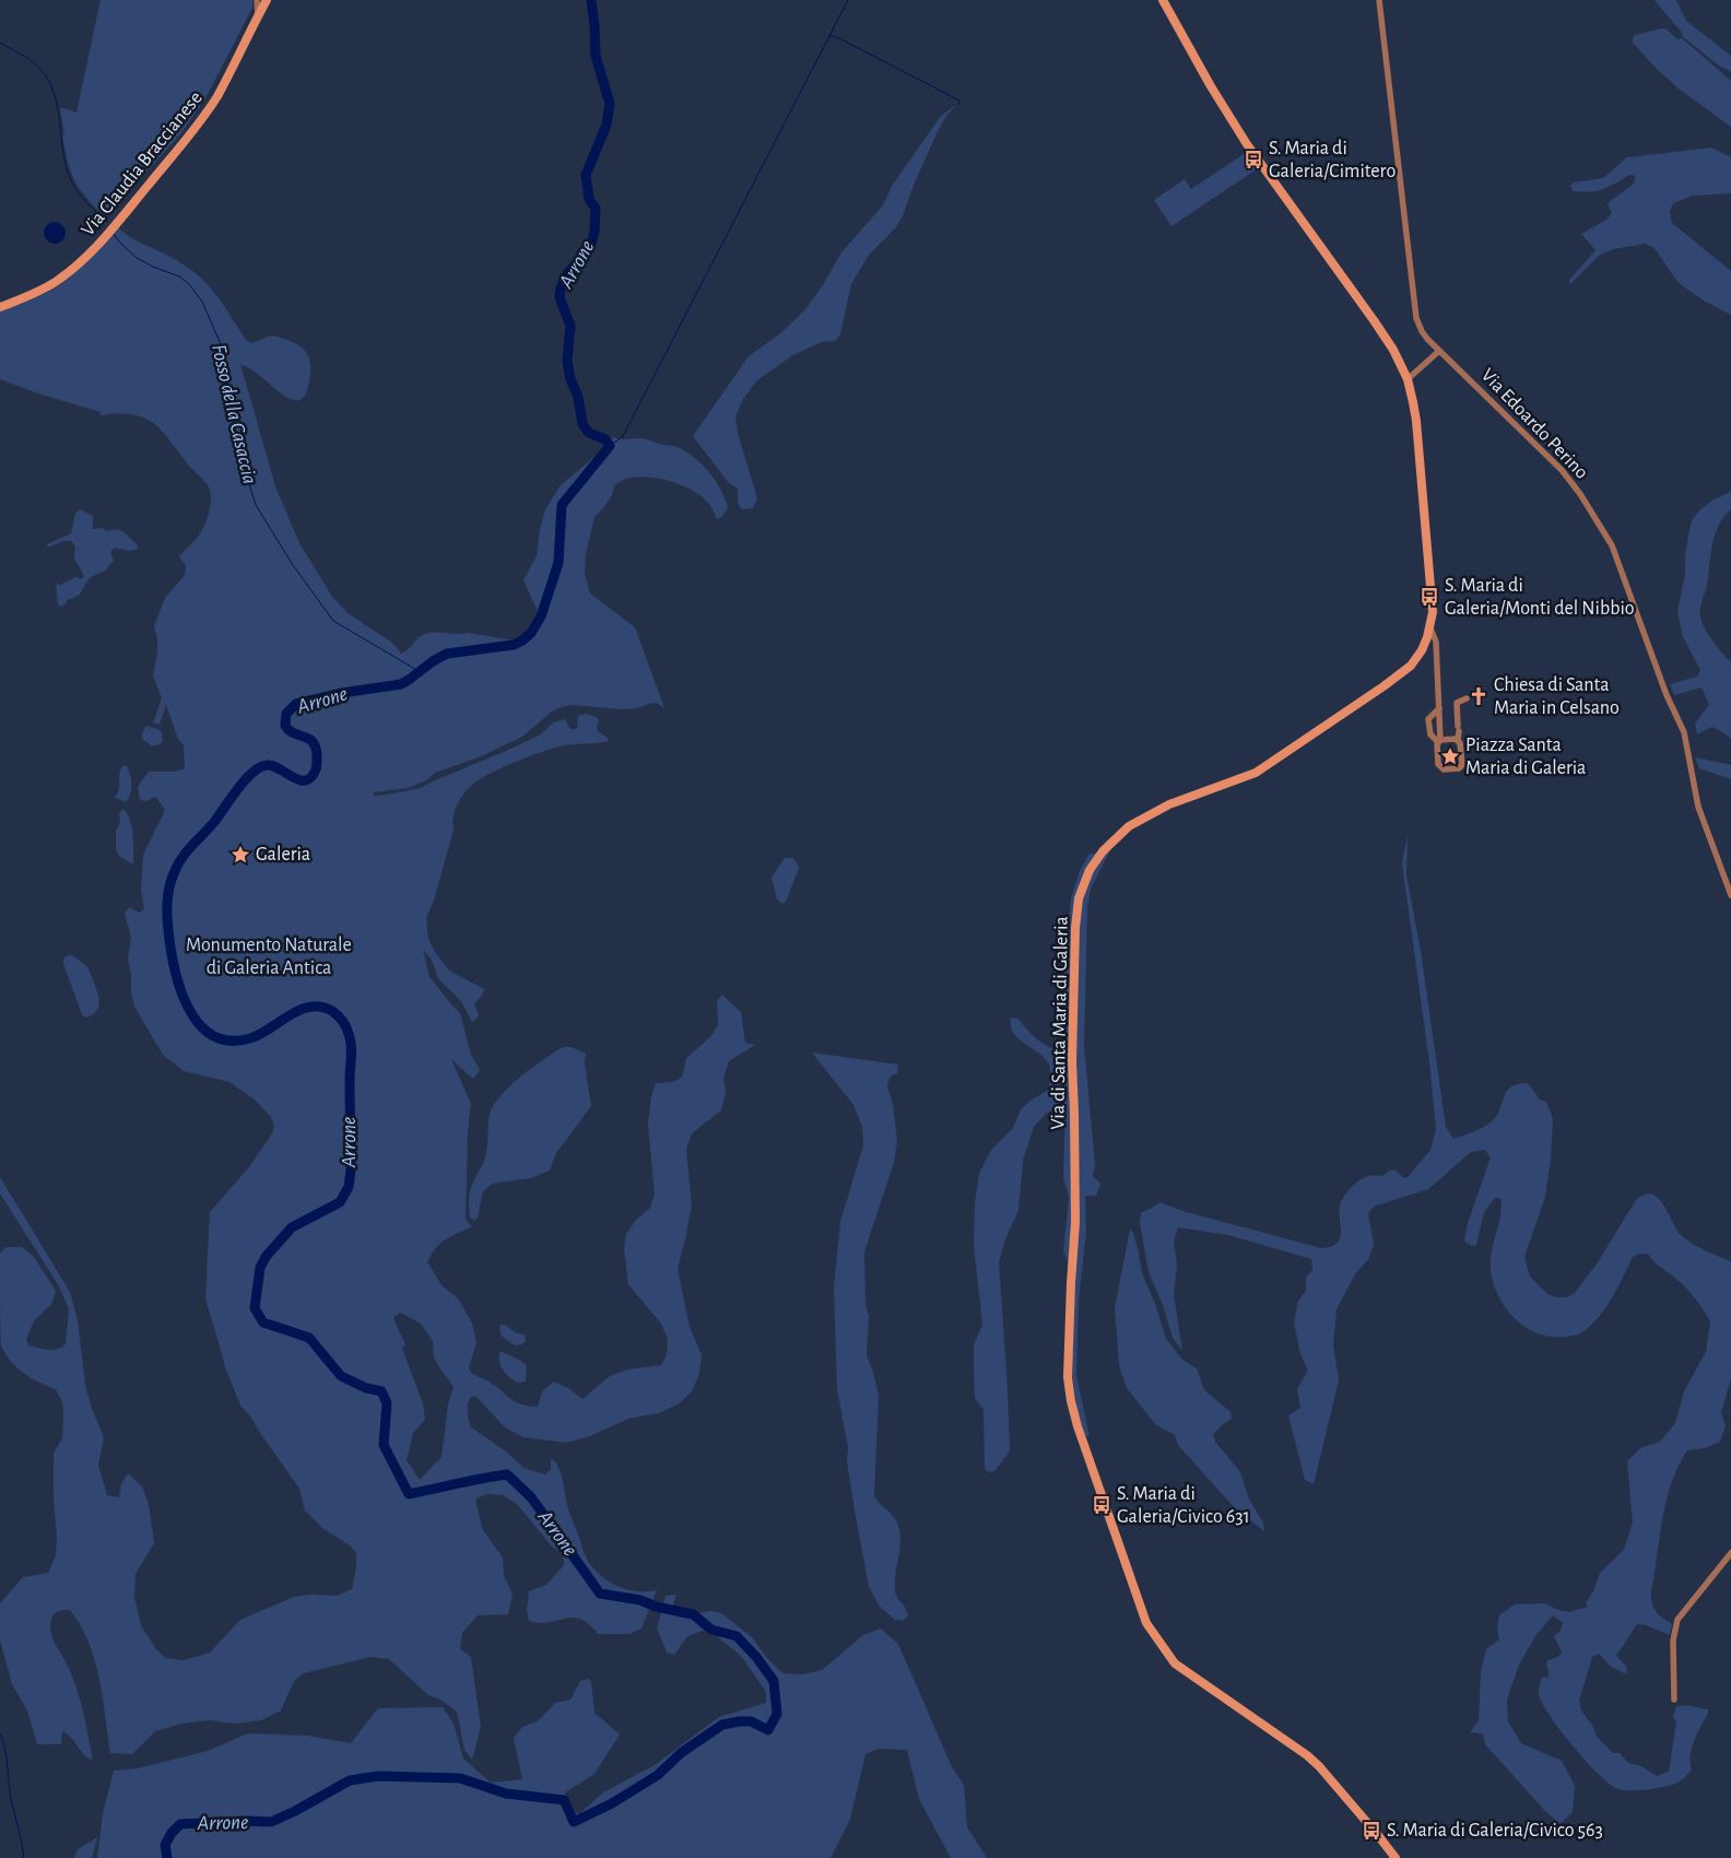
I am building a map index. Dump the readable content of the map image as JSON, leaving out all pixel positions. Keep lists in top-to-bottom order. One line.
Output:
{"streets":{"street":["Via Claudia Braccianese","Via Edoardo Perino","Via di Santa Maria di Galeria"]},"water":["Arrone","Fosso della Casaccia"],"parks":["Monumento Naturale di Galeria Antica"],"places":{"bus stop":["S. Maria di Galeria/Cimitero","S. Maria di Galeria/Monti del Nibbio","S. Maria di Galeria/Civico 631","S. Maria di Galeria/Civico 563"],"church":["Chiesa di Santa Maria in Celsano"],"place":["Piazza Santa Maria di Galeria","Galeria"]}}
